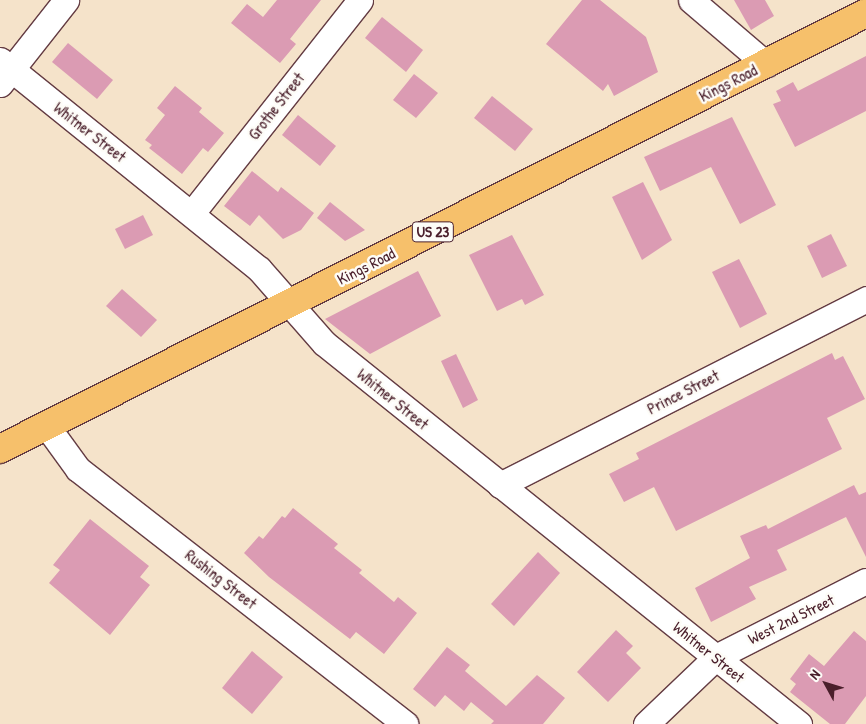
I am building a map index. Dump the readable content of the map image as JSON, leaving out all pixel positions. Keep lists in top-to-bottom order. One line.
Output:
{"streets":{"main road":["Kings Road","US 23"],"street":["Grothe Street","Whitner Street","Prince Street","Rushing Street","West 2nd Street"]},"crossings":[["Kings Road","Whitner Street"],["Kings Road","Rushing Street"],["Grothe Street","Whitner Street"],["Whitner Street","Prince Street"],["Whitner Street","West 2nd Street"]],"north":"top left"}
